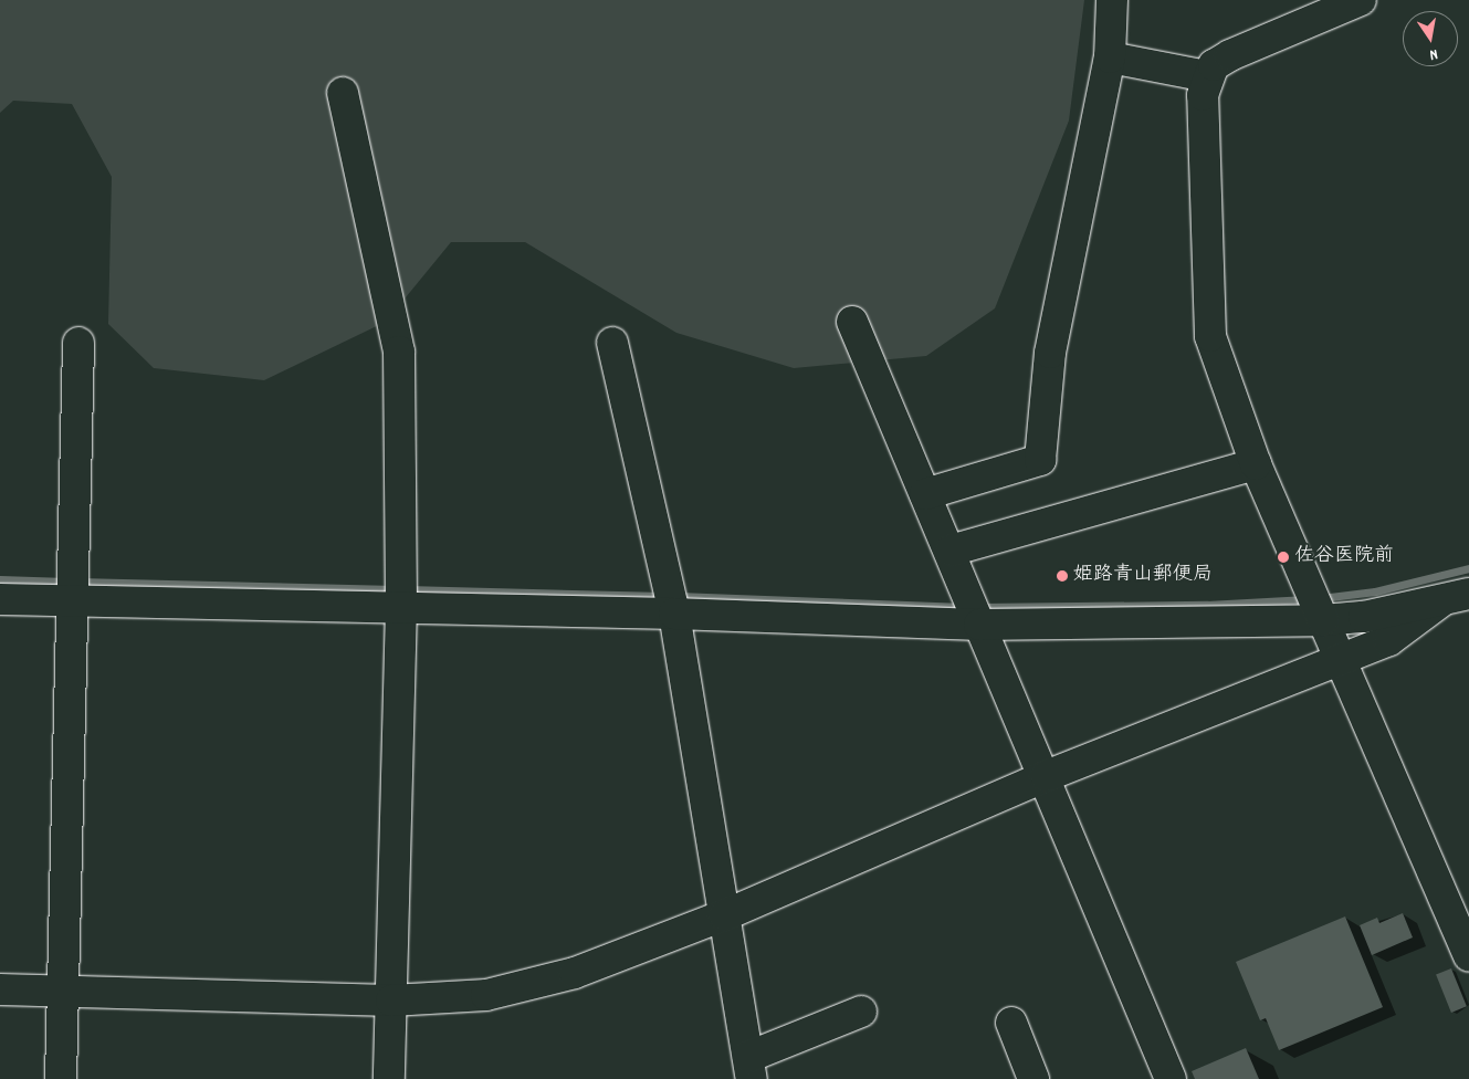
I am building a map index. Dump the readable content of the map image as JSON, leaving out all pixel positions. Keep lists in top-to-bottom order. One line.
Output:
{"places":["佐谷医院前","姫路青山郵便局"],"north":"bottom"}
